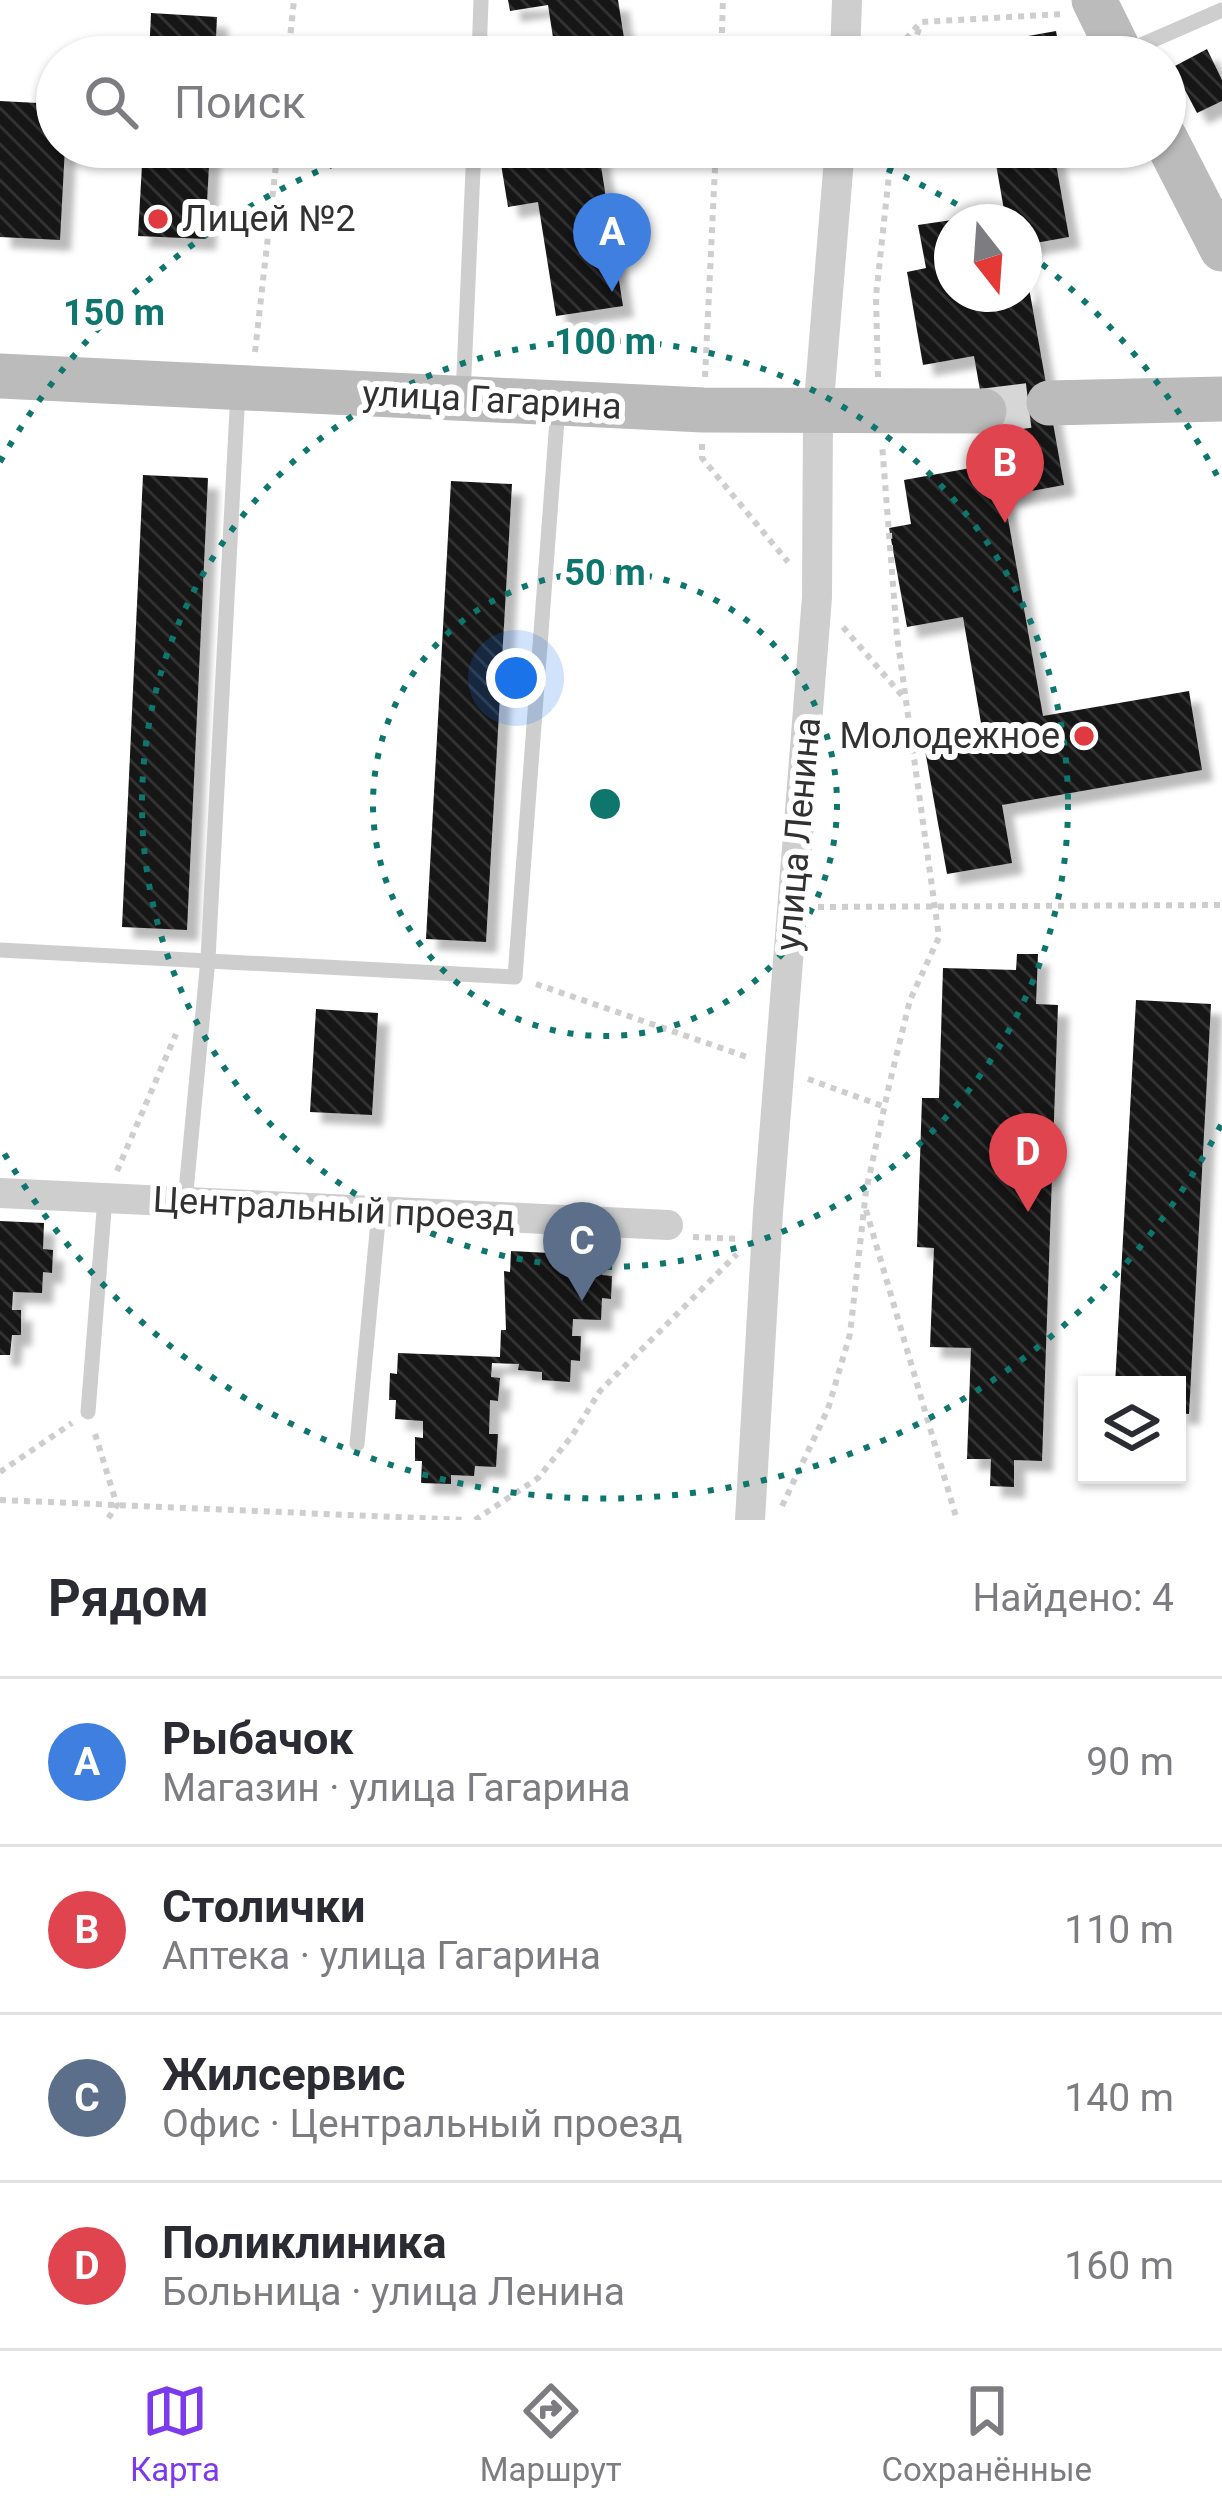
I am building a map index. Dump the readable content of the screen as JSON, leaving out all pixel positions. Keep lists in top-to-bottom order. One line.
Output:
{"streets":{"street":["улица Гагарина","улица Ленина","Центральный проезд"]},"crossings":[["улица Гагарина","улица Ленина"]],"places":["Лицей №2","Молодежное"],"north":"bottom","page":{"search":"Поиск","pins":["A","B","D","C"],"heading":["Рядом","Найдено: 4"],"list":[{"mark":"A","name":"Рыбачок","note":"Магазин · улица Гагарина","value":"90 m"},{"mark":"B","name":"Столички","note":"Аптека · улица Гагарина","value":"110 m"},{"mark":"C","name":"Жилсервис","note":"Офис · Центральный проезд","value":"140 m"},{"mark":"D","name":"Поликлиника","note":"Больница · улица Ленина","value":"160 m"}],"nav":["Карта","Маршрут","Сохранённые"]},"rings":["150 m","100 m","50 m"]}
